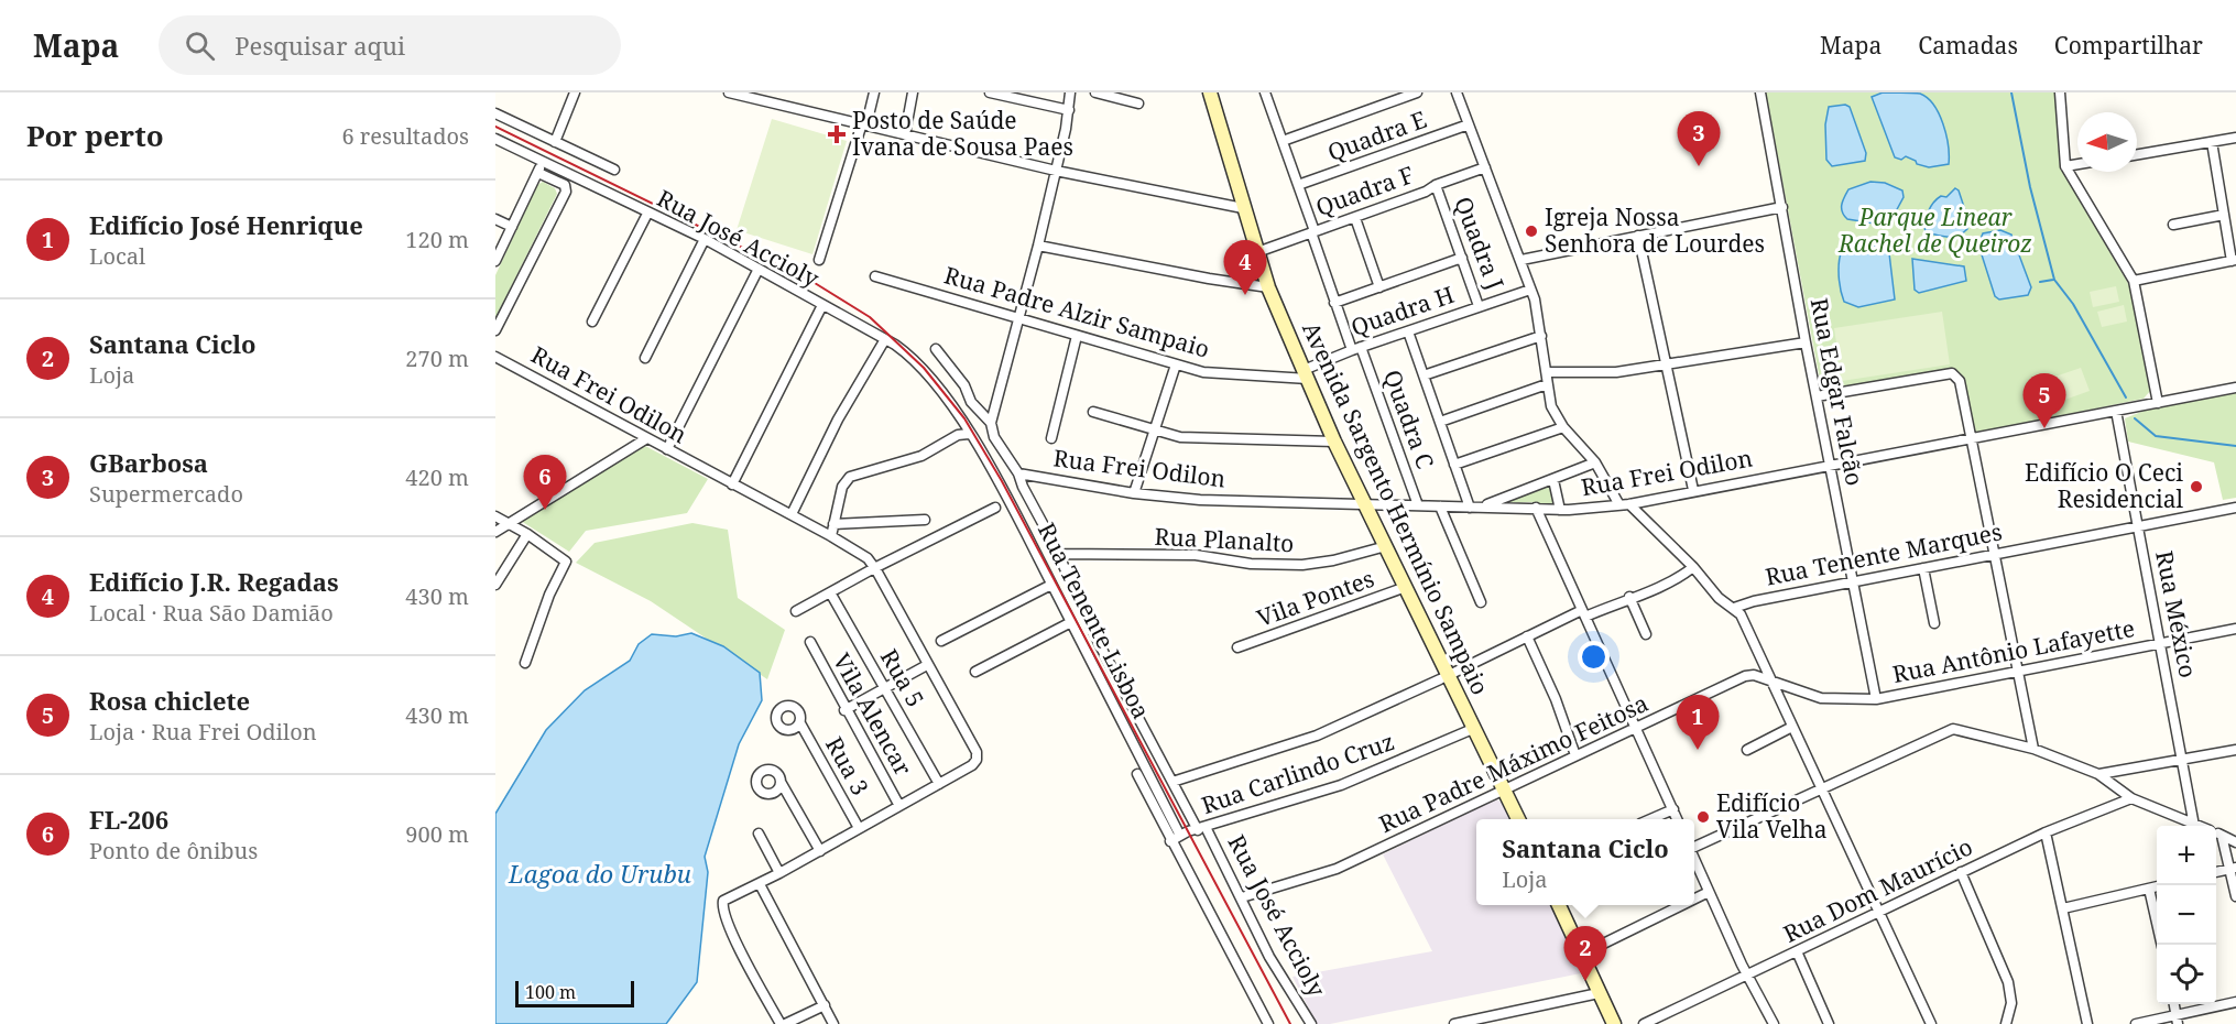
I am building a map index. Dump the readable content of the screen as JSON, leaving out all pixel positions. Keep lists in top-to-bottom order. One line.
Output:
{"streets":{"main road":["Avenida Sargento Hermínio Sampaio"],"street":["Quadra E","Quadra F","Rua José Accioly","Quadra J","Quadra H","Rua Padre Alzir Sampaio","Rua Edgar Falcão","Rua Frei Odilon","Quadra C","Rua Planalto","Rua Tenente Marques","Vila Pontes","Rua México","Rua Tenente Lisboa","Rua Antônio Lafayette","Rua 5","Vila Alencar","Rua Padre Máximo Feitosa","Rua 3","Rua Carlindo Cruz","Rua Dom Maurício"]},"crossings":[["Quadra E","Quadra C"],["Quadra F","Quadra J"],["Quadra F","Quadra C"],["Quadra F","Avenida Sargento Hermínio Sampaio"],["Rua José Accioly","Rua Frei Odilon"],["Rua José Accioly","Rua Planalto"],["Rua José Accioly","Rua Tenente Lisboa"],["Rua José Accioly","Rua Padre Máximo Feitosa"],["Rua José Accioly","Rua Carlindo Cruz"],["Quadra J","Quadra H"],["Quadra H","Rua Padre Alzir Sampaio"],["Quadra H","Quadra C"],["Quadra H","Avenida Sargento Hermínio Sampaio"],["Rua Padre Alzir Sampaio","Avenida Sargento Hermínio Sampaio"],["Rua Edgar Falcão","Rua Frei Odilon"],["Rua Edgar Falcão","Rua Tenente Marques"],["Rua Edgar Falcão","Rua Antônio Lafayette"],["Rua Edgar Falcão","Rua Padre Máximo Feitosa"],["Rua Frei Odilon","Quadra C"],["Rua Frei Odilon","Avenida Sargento Hermínio Sampaio"],["Rua Frei Odilon","Rua México"],["Rua Frei Odilon","Rua 5"],["Rua Frei Odilon","Vila Alencar"],["Rua Frei Odilon","Rua 3"],["Avenida Sargento Hermínio Sampaio","Rua Planalto"],["Avenida Sargento Hermínio Sampaio","Vila Pontes"],["Avenida Sargento Hermínio Sampaio","Rua Padre Máximo Feitosa"],["Avenida Sargento Hermínio Sampaio","Rua Carlindo Cruz"],["Rua Tenente Marques","Rua México"],["Rua México","Rua Antônio Lafayette"],["Rua Tenente Lisboa","Rua Carlindo Cruz"],["Rua Antônio Lafayette","Rua Padre Máximo Feitosa"]],"water":["Lagoa do Urubu"],"parks":["Parque Linear Rachel de Queiroz"],"places":{"health":["Posto de Saúde Ivana de Sousa Paes"],"other":["Igreja Nossa Senhora de Lourdes","Edifício O Ceci Residencial","Edifício Vila Velha"]},"scale_bar":"100 m","north":"left","page":{"header":"Mapa","search":"Pesquisar aqui","nav":["Mapa","Camadas","Compartilhar"],"heading":["Por perto","6 resultados"],"pins":["3","4","5","6","1","2"],"list":[{"mark":"1","name":"Edifício José Henrique","note":"Local","value":"120 m"},{"mark":"2","name":"Santana Ciclo","note":"Loja","value":"270 m"},{"mark":"3","name":"GBarbosa","note":"Supermercado","value":"420 m"},{"mark":"4","name":"Edifício J.R. Regadas","note":"Local · Rua São Damião","value":"430 m"},{"mark":"5","name":"Rosa chiclete","note":"Loja · Rua Frei Odilon","value":"430 m"},{"mark":"6","name":"FL-206","note":"Ponto de ônibus","value":"900 m"}],"popup":["Santana Ciclo","Loja"],"map_buttons":["+","−"],"scale":"100 m"}}
